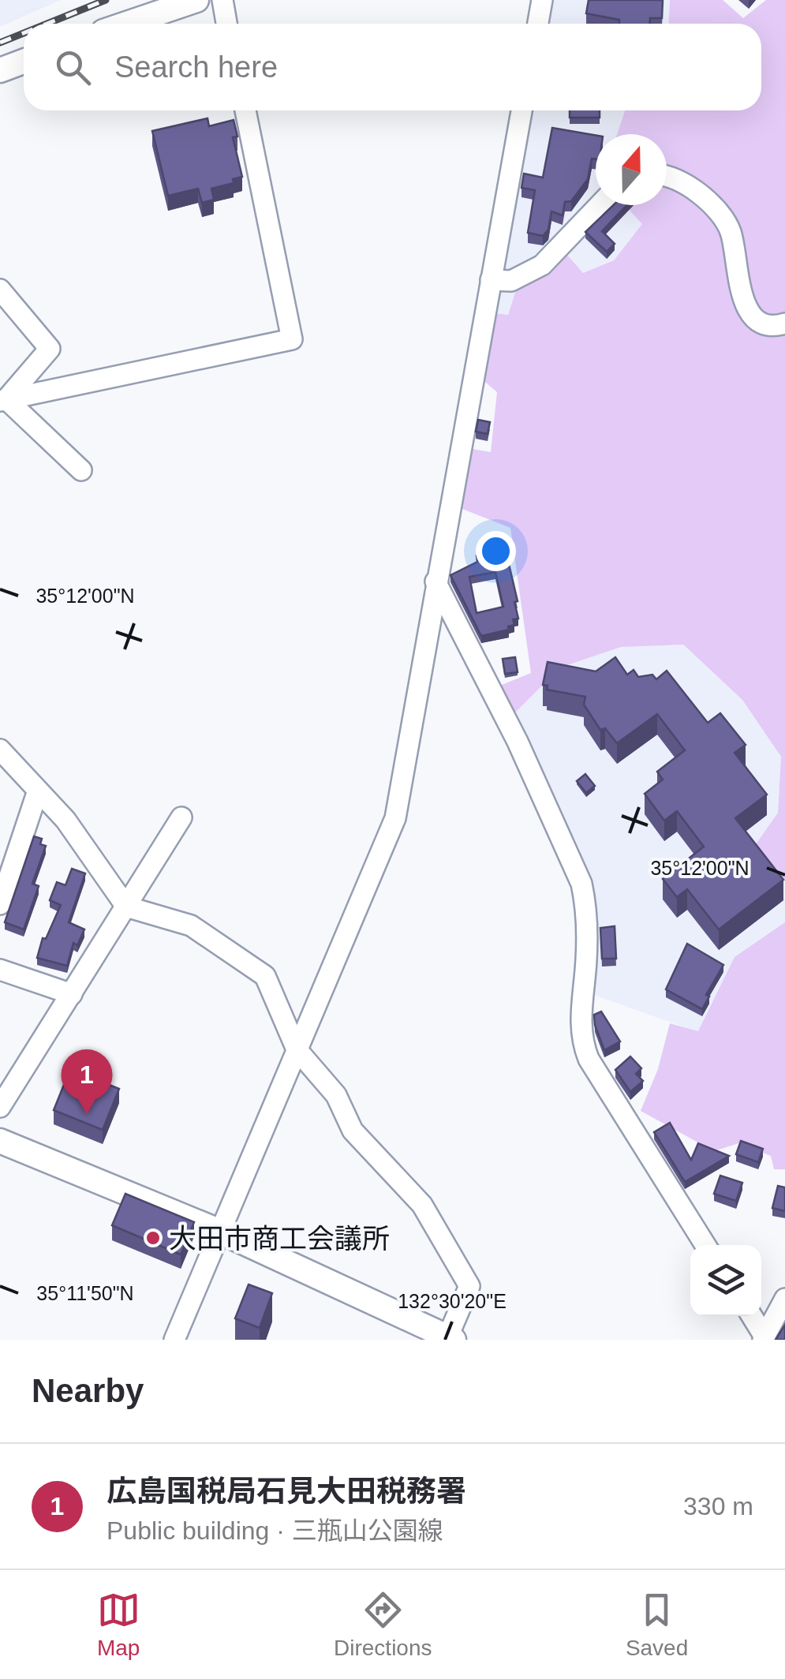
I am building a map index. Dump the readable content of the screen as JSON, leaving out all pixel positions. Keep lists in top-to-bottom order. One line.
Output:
{"places":["大田市商工会議所"],"north":"top","page":{"search":"Search here","pins":"1","heading":"Nearby","list":[{"mark":"1","name":"広島国税局石見大田税務署","note":"Public building · 三瓶山公園線","value":"330 m"}],"nav":["Map","Directions","Saved"]},"coordinates":["35°12'00\"N","35°11'50\"N","132°30'20\"E"]}
